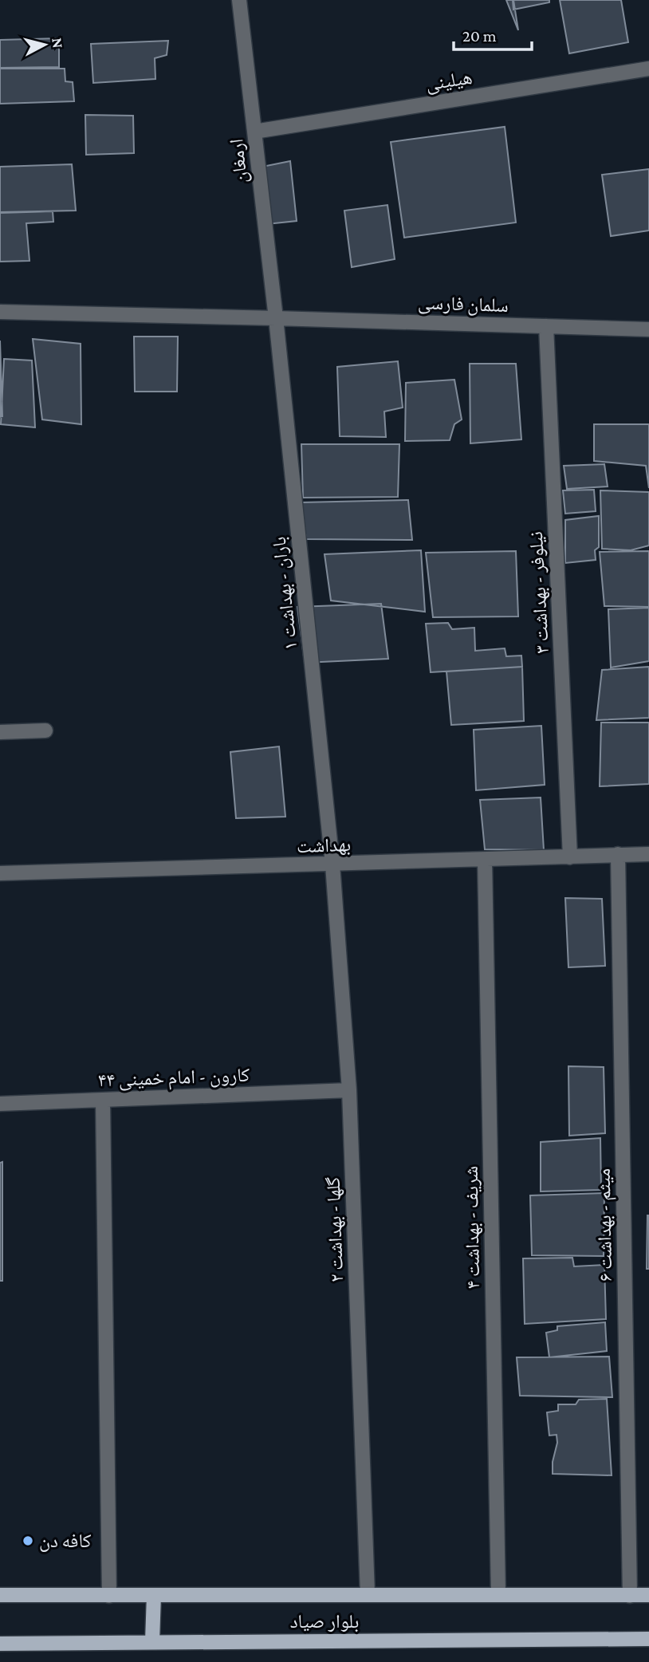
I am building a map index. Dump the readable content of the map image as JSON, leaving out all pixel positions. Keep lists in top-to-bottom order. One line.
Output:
{"streets":{"main road":["بلوار صیاد"],"street":["هیلینی","ارمغان","سلمان فارسی","نیلوفر - بهداشت ۳","باران - بهداشت ۱","بهداشت","کارون - امام خمینی ۴۴","میثم - بهداشت ۶","شریف - بهداشت ۴","گلها - بهداشت ۲"]},"crossings":[["هیلینی","ارمغان"],["ارمغان","سلمان فارسی"],["ارمغان","باران - بهداشت ۱"],["سلمان فارسی","نیلوفر - بهداشت ۳"],["سلمان فارسی","باران - بهداشت ۱"],["نیلوفر - بهداشت ۳","بهداشت"],["باران - بهداشت ۱","بهداشت"],["باران - بهداشت ۱","گلها - بهداشت ۲"],["بهداشت","میثم - بهداشت ۶"],["بهداشت","شریف - بهداشت ۴"],["بهداشت","گلها - بهداشت ۲"],["کارون - امام خمینی ۴۴","گلها - بهداشت ۲"],["میثم - بهداشت ۶","بلوار صیاد"],["شریف - بهداشت ۴","بلوار صیاد"],["گلها - بهداشت ۲","بلوار صیاد"]],"places":["کافه دن"],"scale_bar":"20 m","north":"right"}
